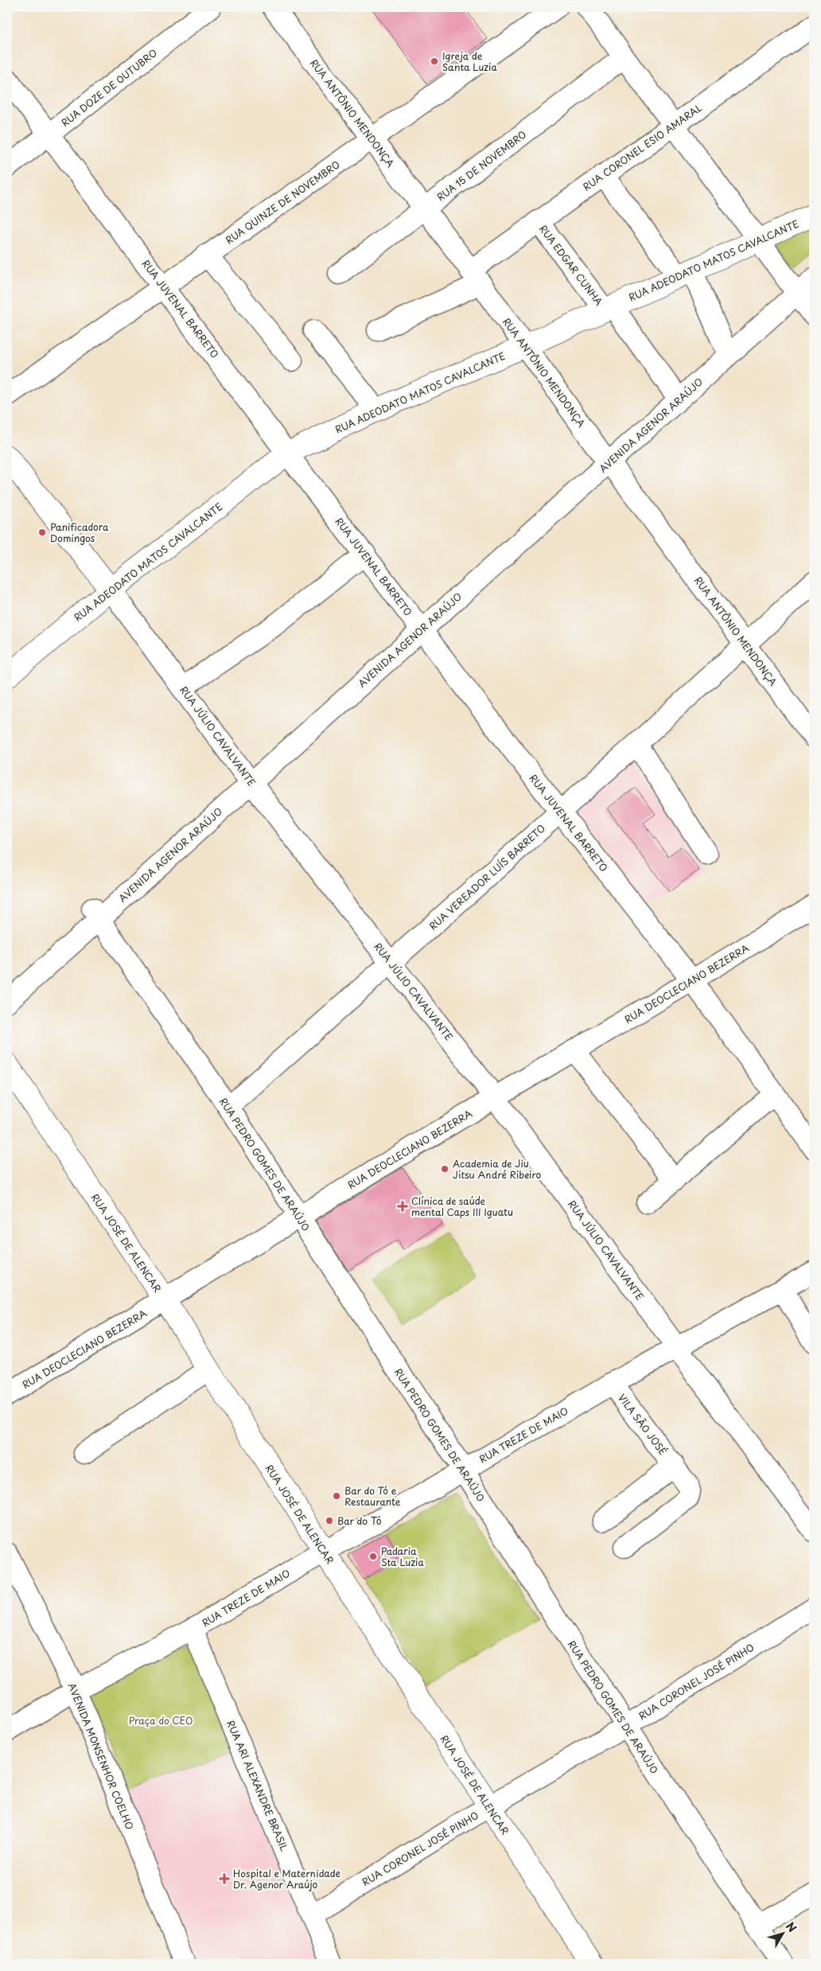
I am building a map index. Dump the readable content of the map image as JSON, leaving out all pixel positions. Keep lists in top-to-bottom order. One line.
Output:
{"streets":{"main road":["RUA ADEODATO MATOS CAVALCANTE","RUA JÚLIO CAVALVANTE","RUA JOSÉ DE ALENCAR"],"street":["RUA DOZE DE OUTUBRO","RUA ANTÔNIO MENDONÇA","RUA CORONEL ESIO AMARAL","RUA 15 DE NOVEMBRO","RUA QUINZE DE NOVEMBRO","RUA EDGAR CUNHA","RUA JUVENAL BARRETO","AVENIDA AGENOR ARAÚJO","RUA VEREADOR LUÍS BARRETO","RUA DEOCLECIANO BEZERRA","RUA PEDRO GOMES DE ARAÚJO","VILA SÃO JOSÉ","RUA TREZE DE MAIO","RUA CORONEL JOSÉ PINHO","AVENIDA MONSENHOR COELHO","RUA ARI ALEXANDRE BRASIL"]},"crossings":[["RUA DOZE DE OUTUBRO","RUA JUVENAL BARRETO"],["RUA ANTÔNIO MENDONÇA","RUA CORONEL ESIO AMARAL"],["RUA ANTÔNIO MENDONÇA","RUA 15 DE NOVEMBRO"],["RUA ANTÔNIO MENDONÇA","RUA QUINZE DE NOVEMBRO"],["RUA ANTÔNIO MENDONÇA","RUA ADEODATO MATOS CAVALCANTE"],["RUA ANTÔNIO MENDONÇA","AVENIDA AGENOR ARAÚJO"],["RUA ANTÔNIO MENDONÇA","RUA VEREADOR LUÍS BARRETO"],["RUA CORONEL ESIO AMARAL","RUA EDGAR CUNHA"],["RUA QUINZE DE NOVEMBRO","RUA JUVENAL BARRETO"],["RUA ADEODATO MATOS CAVALCANTE","RUA EDGAR CUNHA"],["RUA ADEODATO MATOS CAVALCANTE","RUA JUVENAL BARRETO"],["RUA ADEODATO MATOS CAVALCANTE","RUA JÚLIO CAVALVANTE"],["RUA EDGAR CUNHA","AVENIDA AGENOR ARAÚJO"],["RUA JUVENAL BARRETO","AVENIDA AGENOR ARAÚJO"],["RUA JUVENAL BARRETO","RUA VEREADOR LUÍS BARRETO"],["RUA JUVENAL BARRETO","RUA DEOCLECIANO BEZERRA"],["AVENIDA AGENOR ARAÚJO","RUA JÚLIO CAVALVANTE"],["AVENIDA AGENOR ARAÚJO","RUA PEDRO GOMES DE ARAÚJO"],["RUA JÚLIO CAVALVANTE","RUA VEREADOR LUÍS BARRETO"],["RUA JÚLIO CAVALVANTE","RUA DEOCLECIANO BEZERRA"],["RUA JÚLIO CAVALVANTE","RUA TREZE DE MAIO"],["RUA VEREADOR LUÍS BARRETO","RUA PEDRO GOMES DE ARAÚJO"],["RUA DEOCLECIANO BEZERRA","RUA PEDRO GOMES DE ARAÚJO"],["RUA DEOCLECIANO BEZERRA","RUA JOSÉ DE ALENCAR"],["RUA PEDRO GOMES DE ARAÚJO","RUA TREZE DE MAIO"],["RUA PEDRO GOMES DE ARAÚJO","RUA CORONEL JOSÉ PINHO"],["RUA JOSÉ DE ALENCAR","RUA TREZE DE MAIO"],["RUA JOSÉ DE ALENCAR","RUA CORONEL JOSÉ PINHO"],["VILA SÃO JOSÉ","RUA TREZE DE MAIO"],["RUA TREZE DE MAIO","AVENIDA MONSENHOR COELHO"],["RUA TREZE DE MAIO","RUA ARI ALEXANDRE BRASIL"],["RUA CORONEL JOSÉ PINHO","RUA ARI ALEXANDRE BRASIL"]],"parks":["Praça do CEO"],"places":{"other":["Igreja de Santa Luzia","Panificadora Domingos","Academia de Jiu Jitsu André Ribeiro","Bar do Tó e Restaurante","Bar do Tó","Padaria Sta Luzia"],"health":["Clínica de saúde mental Caps III Iguatu","Hospital e Maternidade Dr. Agenor Araújo"]},"north":"top right"}
